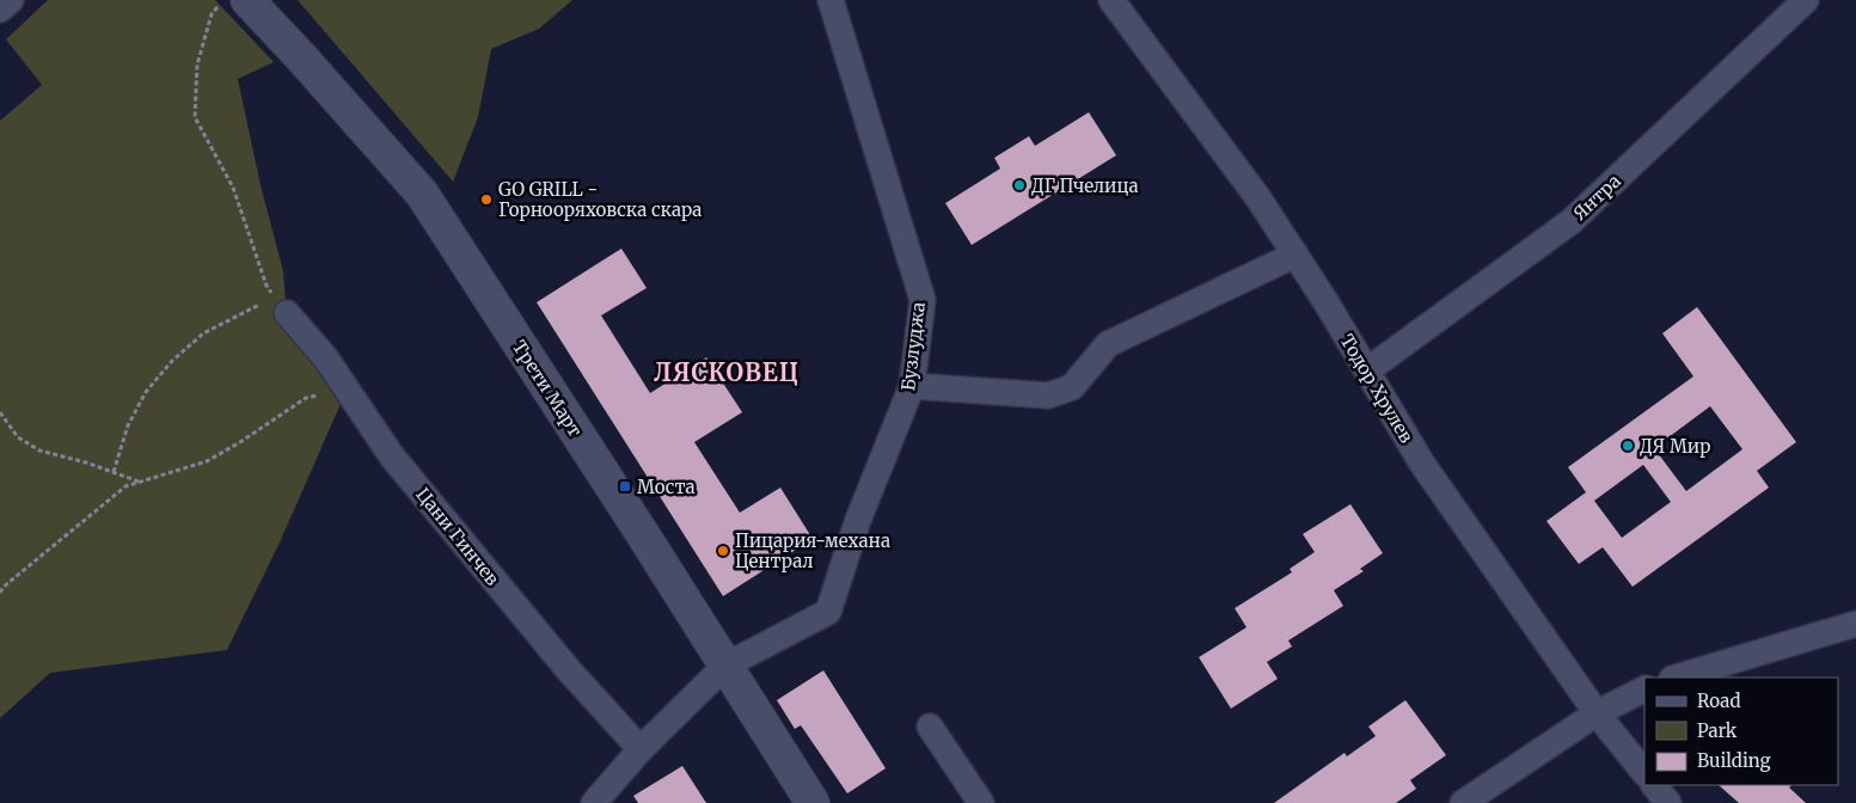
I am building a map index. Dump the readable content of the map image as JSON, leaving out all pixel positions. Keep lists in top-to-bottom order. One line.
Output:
{"streets":{"street":["Янтра","Бузлуджа","Трети Март","Тодор Хрулев","Цани Гинчев"]},"crossings":[["Янтра","Тодор Хрулев"],["Бузлуджа","Трети Март"]],"districts":["ЛЯСКОВЕЦ"],"places":{"other":["ДГ Пчелица","GO GRILL - Горнооряховска скара","ДЯ Мир","Пицария-механа Централ"],"transit":["Моста"]},"legend":["Road","Park","Building"]}
